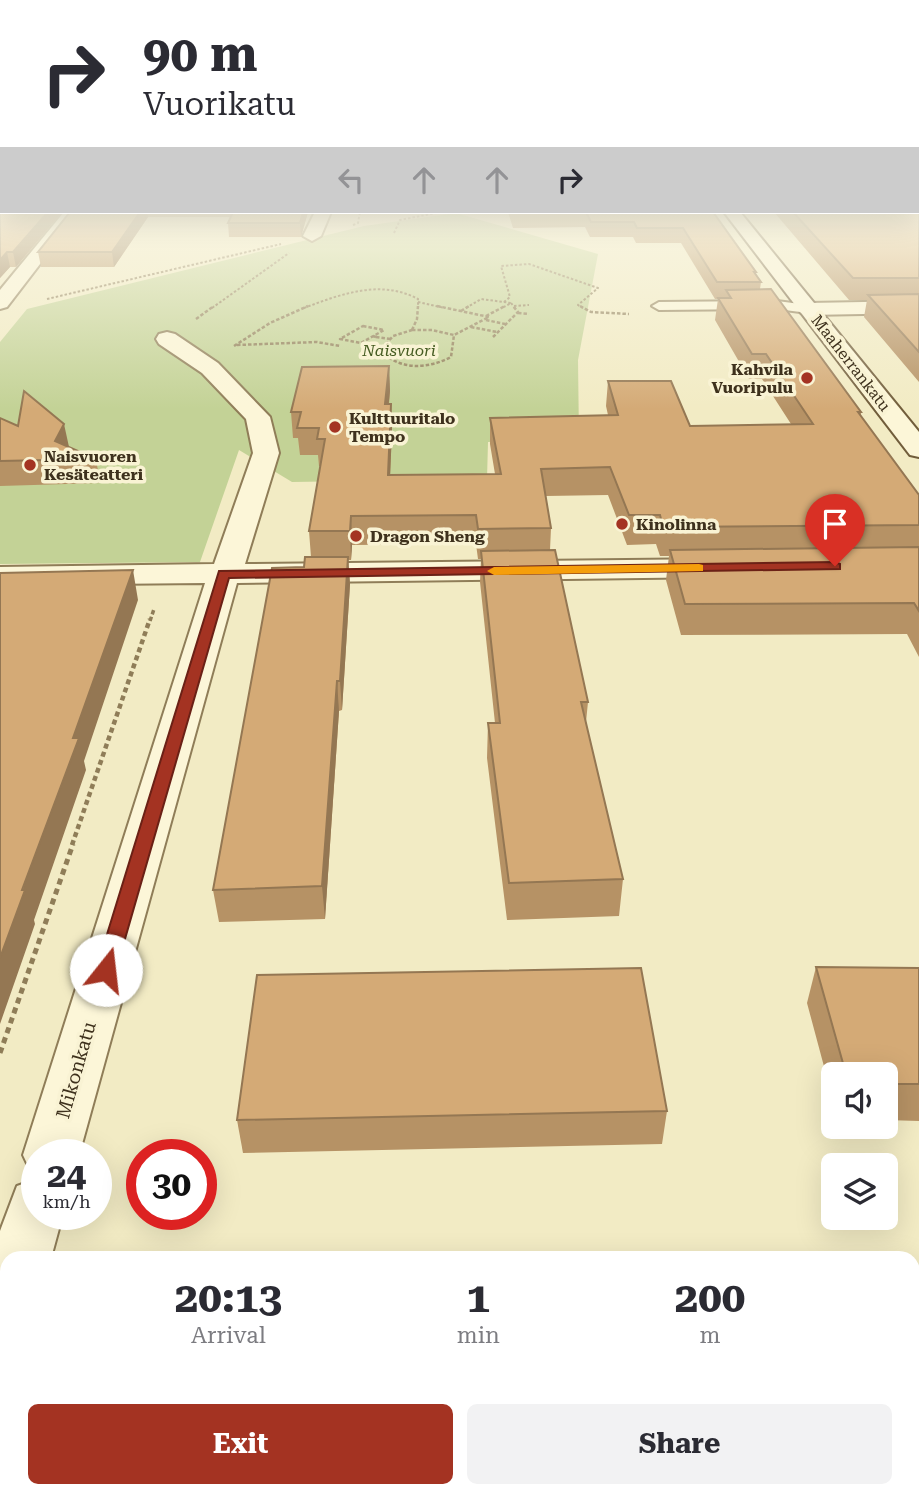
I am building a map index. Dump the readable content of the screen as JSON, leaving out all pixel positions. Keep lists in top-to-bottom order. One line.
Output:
{"streets":{"street":["Maaherrankatu","Mikonkatu"]},"parks":["Naisvuori"],"places":["Kahvila Vuoripulu","Kulttuuritalo Tempo","Naisvuoren Kesäteatteri","Kinolinna","Dragon Sheng"],"page":{"turn":["90 m","Vuorikatu"],"speed":"24 km/h","limit":"30","eta":["20:13","Arrival","1","min","200","m"],"buttons":["Exit","Share"]}}
